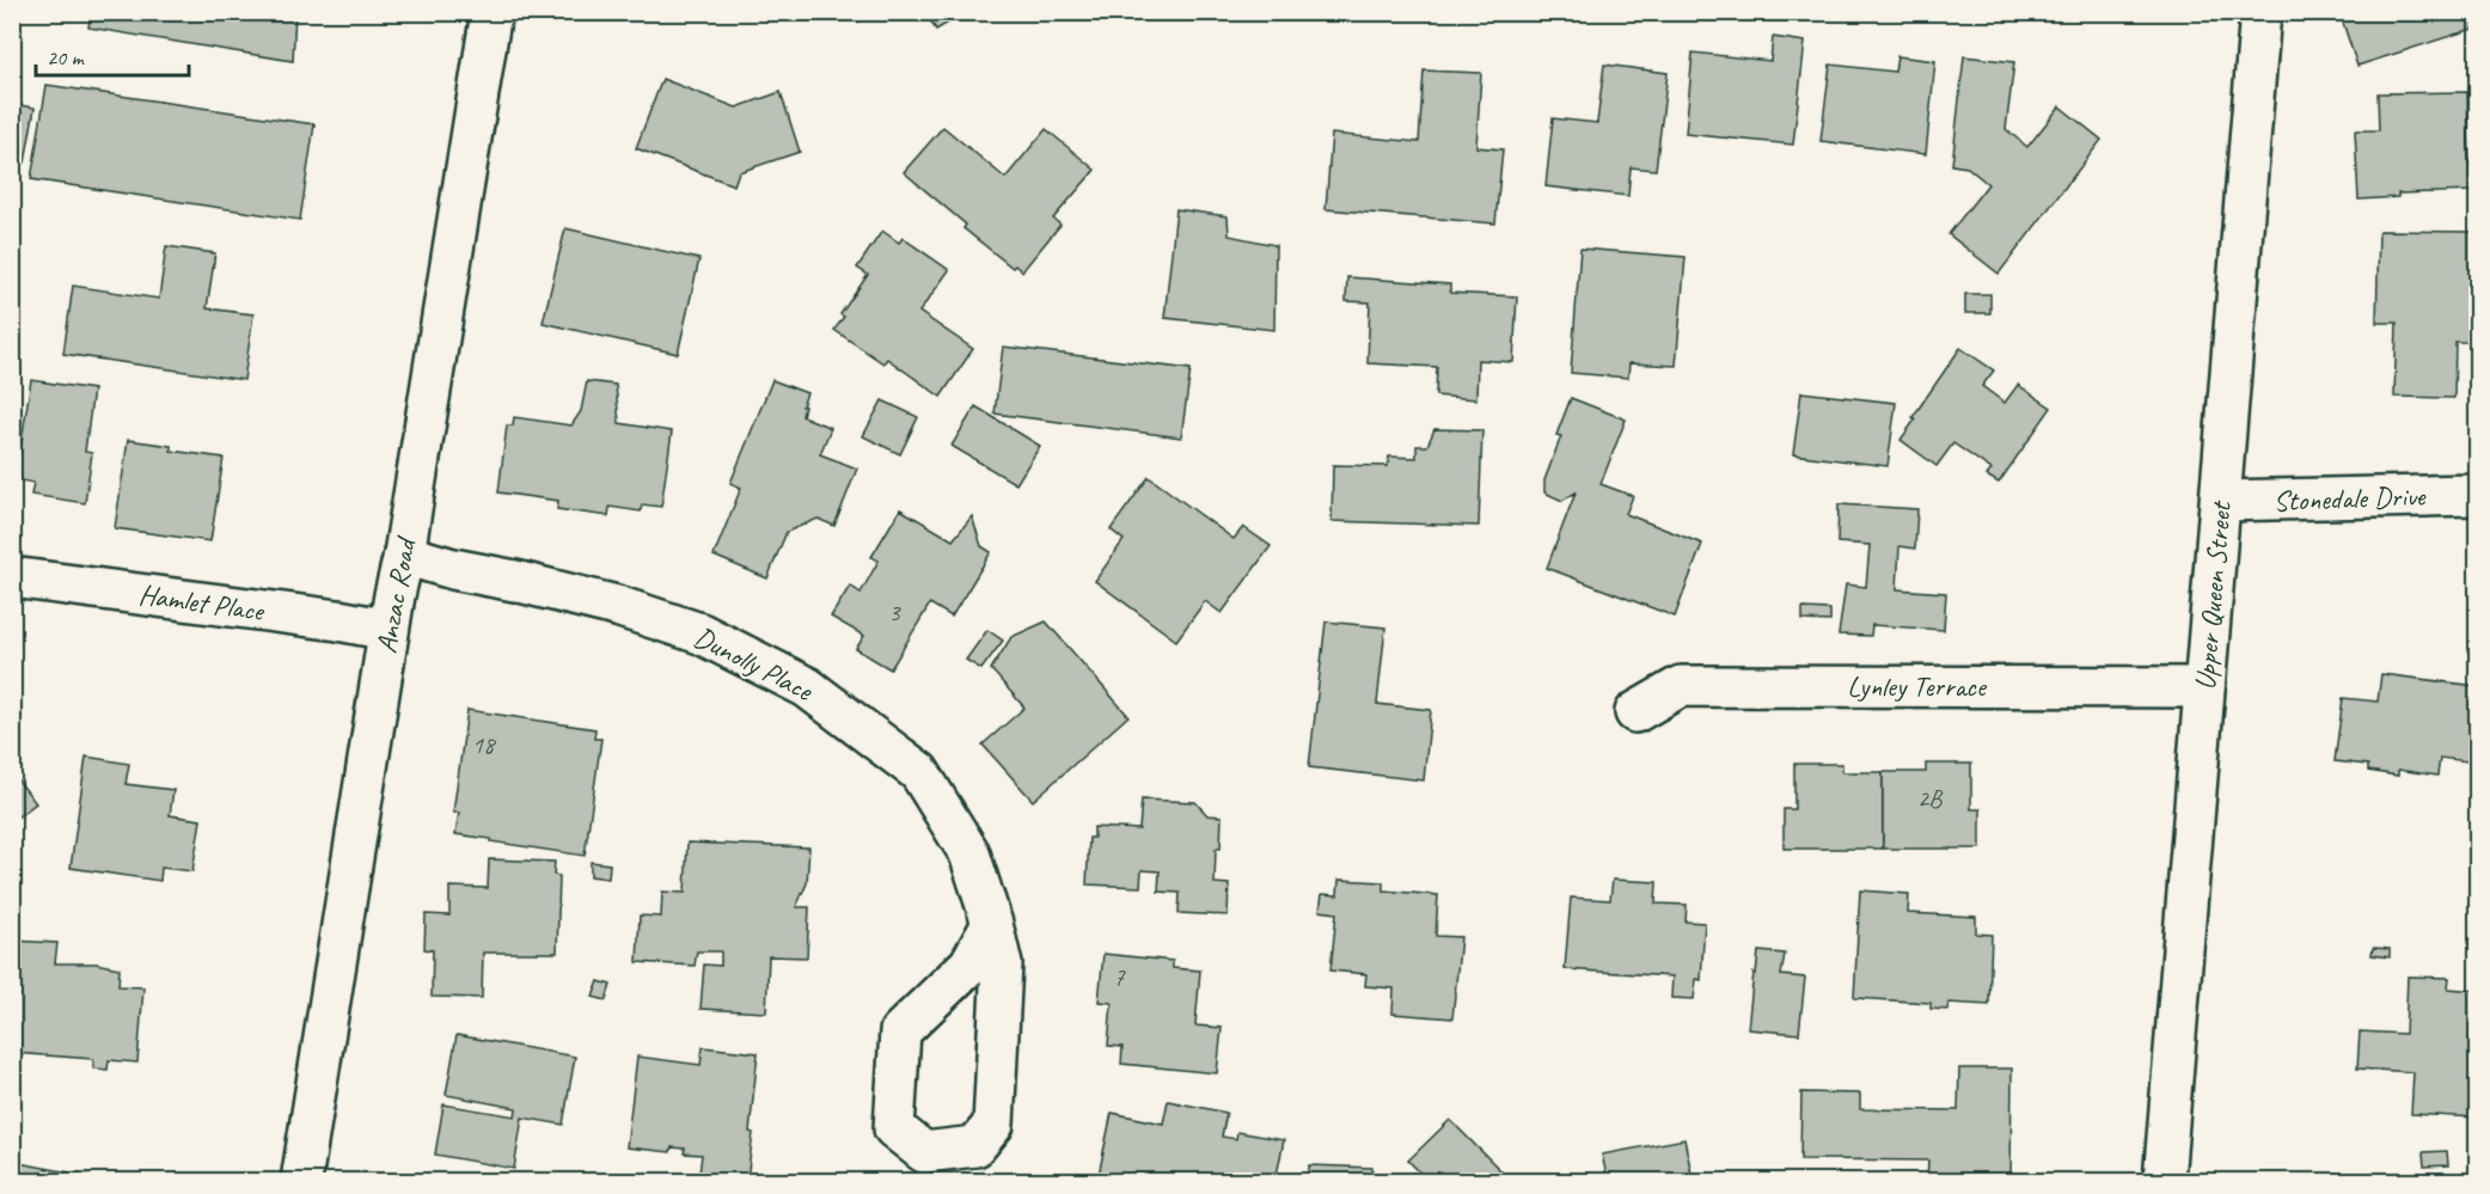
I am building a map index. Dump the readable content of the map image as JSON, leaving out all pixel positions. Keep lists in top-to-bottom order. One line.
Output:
{"streets":{"street":["Stonedale Drive","Anzac Road","Upper Queen Street","Hamlet Place","Dunolly Place","Lynley Terrace"]},"crossings":[["Stonedale Drive","Upper Queen Street"],["Anzac Road","Hamlet Place"],["Anzac Road","Dunolly Place"],["Upper Queen Street","Lynley Terrace"]],"house_numbers":["3","18","2B","7"],"scale_bar":"20 m"}
